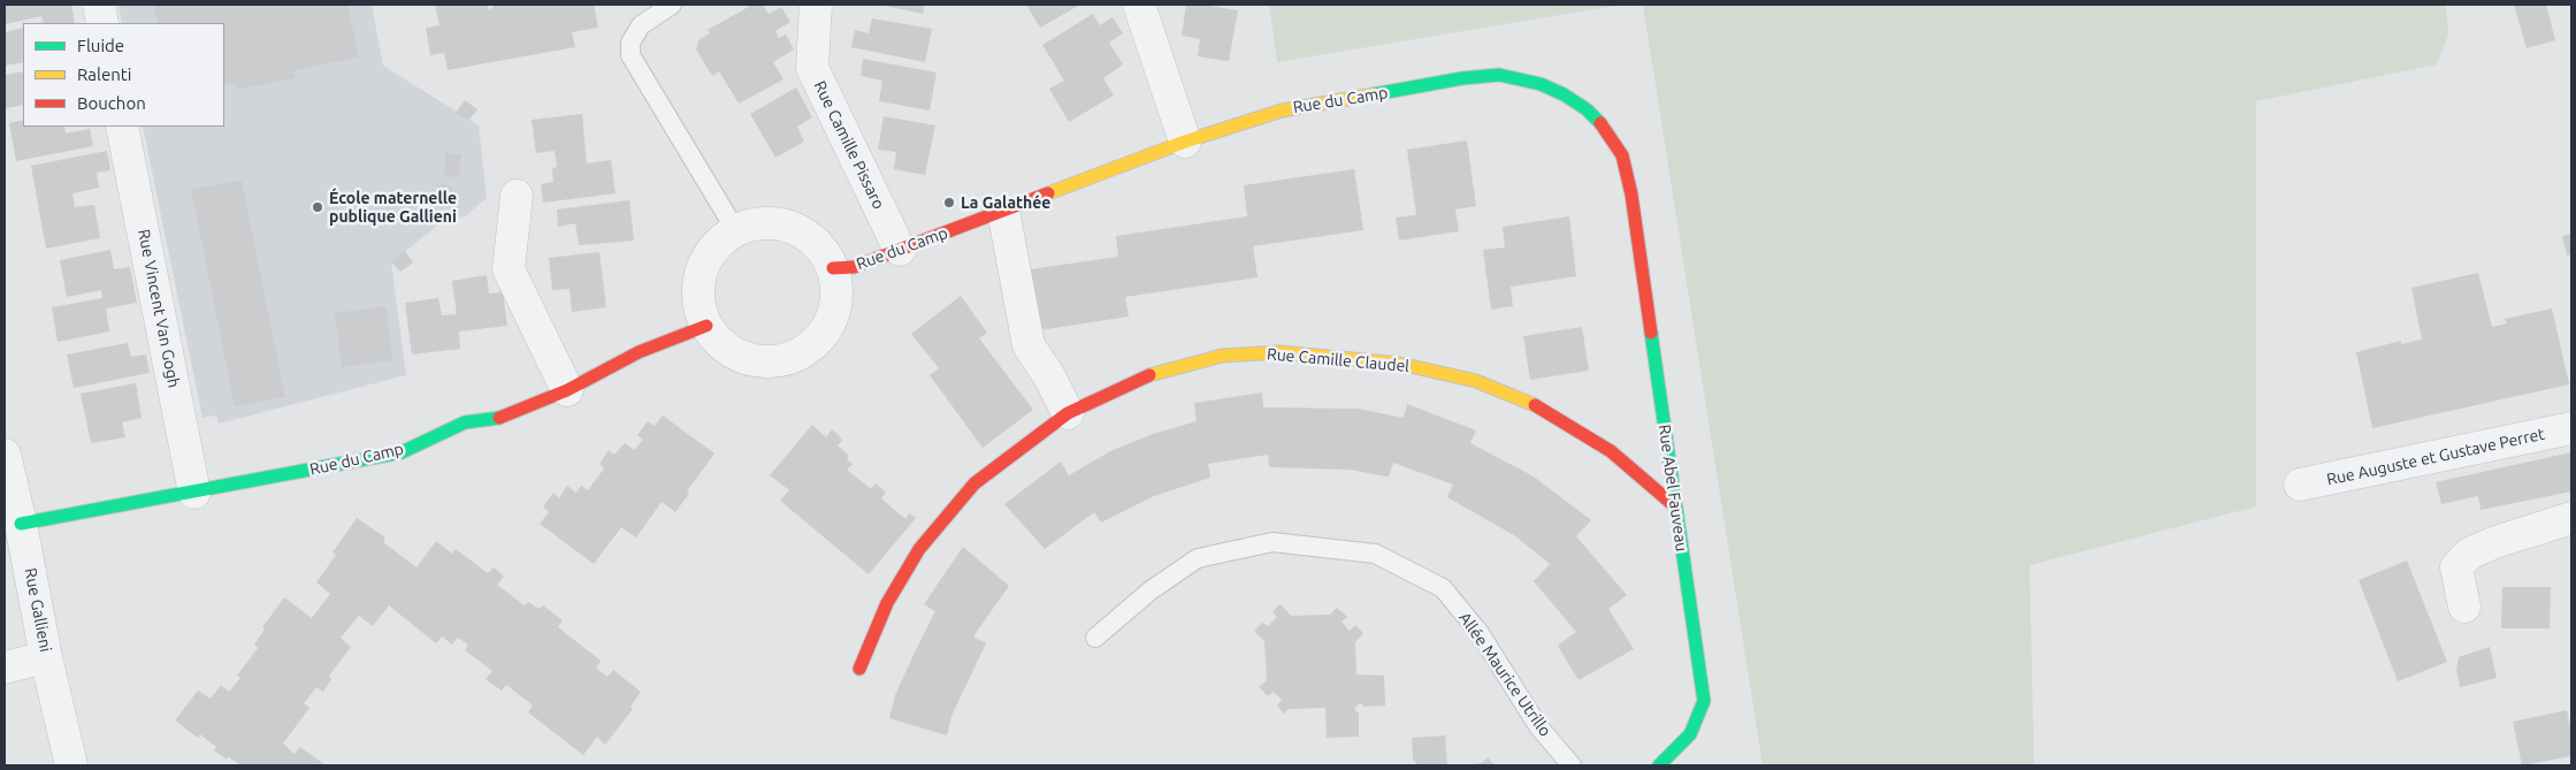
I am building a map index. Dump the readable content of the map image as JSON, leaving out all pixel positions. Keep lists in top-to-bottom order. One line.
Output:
{"streets":{"street":["Rue du Camp","Rue Camille Pissaro","Rue Vincent Van Gogh","Rue Camille Claudel","Rue Auguste et Gustave Perret","Rue Abel Fauveau","Rue Gallieni"],"lane":["Allée Maurice Utrillo"]},"crossings":[["Rue du Camp","Rue Camille Pissaro"],["Rue du Camp","Rue Vincent Van Gogh"],["Rue du Camp","Rue Abel Fauveau"],["Rue du Camp","Rue Gallieni"],["Rue Camille Claudel","Rue Abel Fauveau"]],"places":["La Galathée","École maternelle publique Gallieni"],"legend":["Fluide","Ralenti","Bouchon"]}
